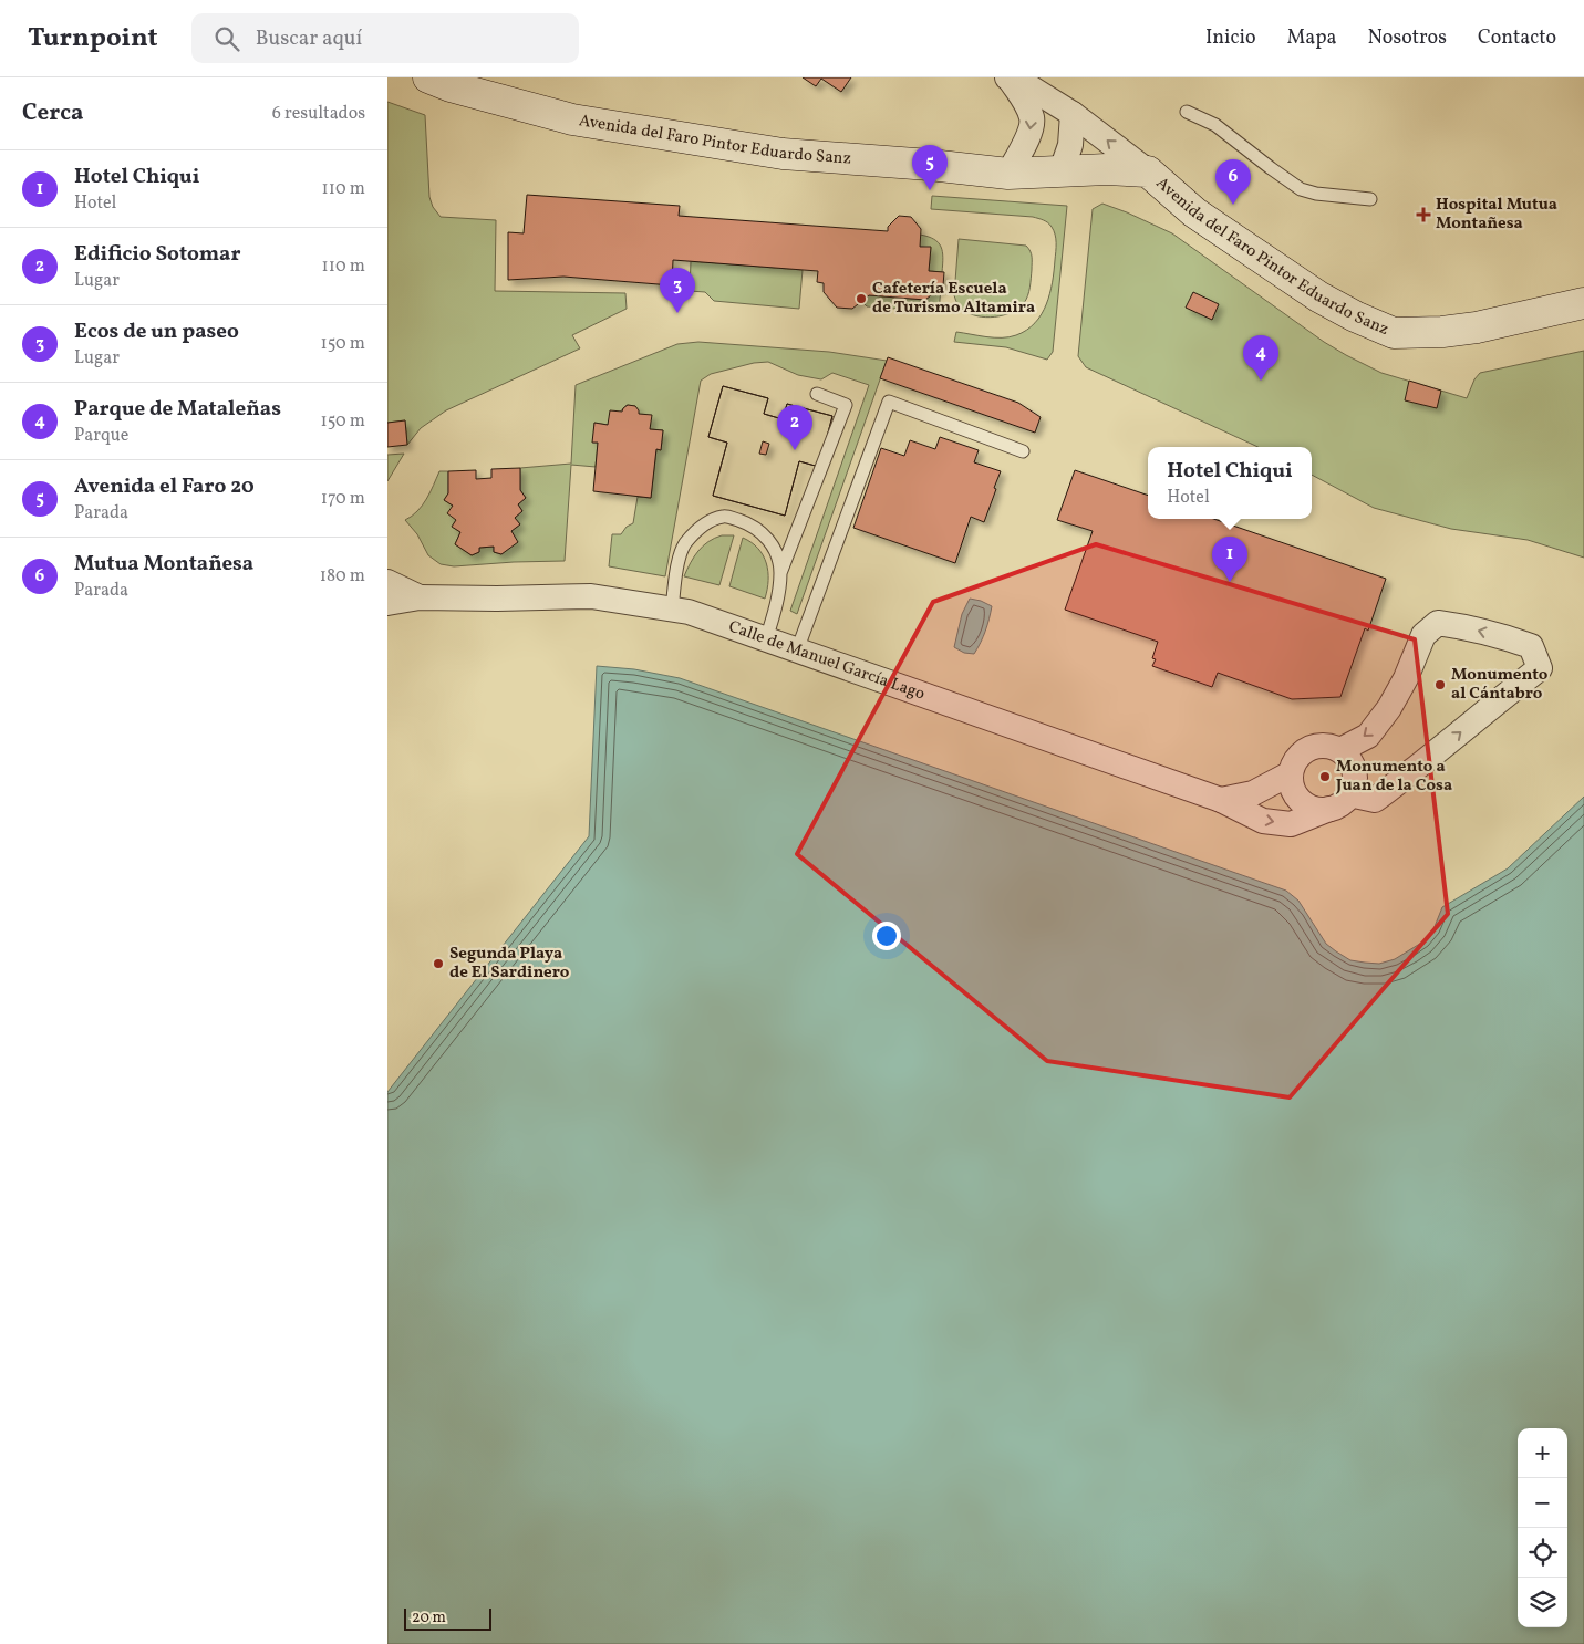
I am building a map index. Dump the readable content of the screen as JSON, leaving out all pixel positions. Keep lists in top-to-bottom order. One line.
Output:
{"streets":{"main road":["Avenida del Faro Pintor Eduardo Sanz"],"street":["Calle de Manuel García Lago"]},"places":{"health":["Hospital Mutua Montañesa"],"other":["Cafetería Escuela de Turismo Altamira","Monumento al Cántabro","Monumento a Juan de la Cosa","Segunda Playa de El Sardinero"]},"scale_bar":"20 m","page":{"header":"Turnpoint","search":"Buscar aquí","nav":["Inicio","Mapa","Nosotros","Contacto"],"heading":["Cerca","6 resultados"],"pins":["5","6","3","4","2","1"],"list":[{"mark":"1","name":"Hotel Chiqui","note":"Hotel","value":"110 m"},{"mark":"2","name":"Edificio Sotomar","note":"Lugar","value":"110 m"},{"mark":"3","name":"Ecos de un paseo","note":"Lugar","value":"150 m"},{"mark":"4","name":"Parque de Mataleñas","note":"Parque","value":"150 m"},{"mark":"5","name":"Avenida el Faro 20","note":"Parada","value":"170 m"},{"mark":"6","name":"Mutua Montañesa","note":"Parada","value":"180 m"}],"popup":["Hotel Chiqui","Hotel"],"map_buttons":["+","−"],"scale":"20 m"}}
